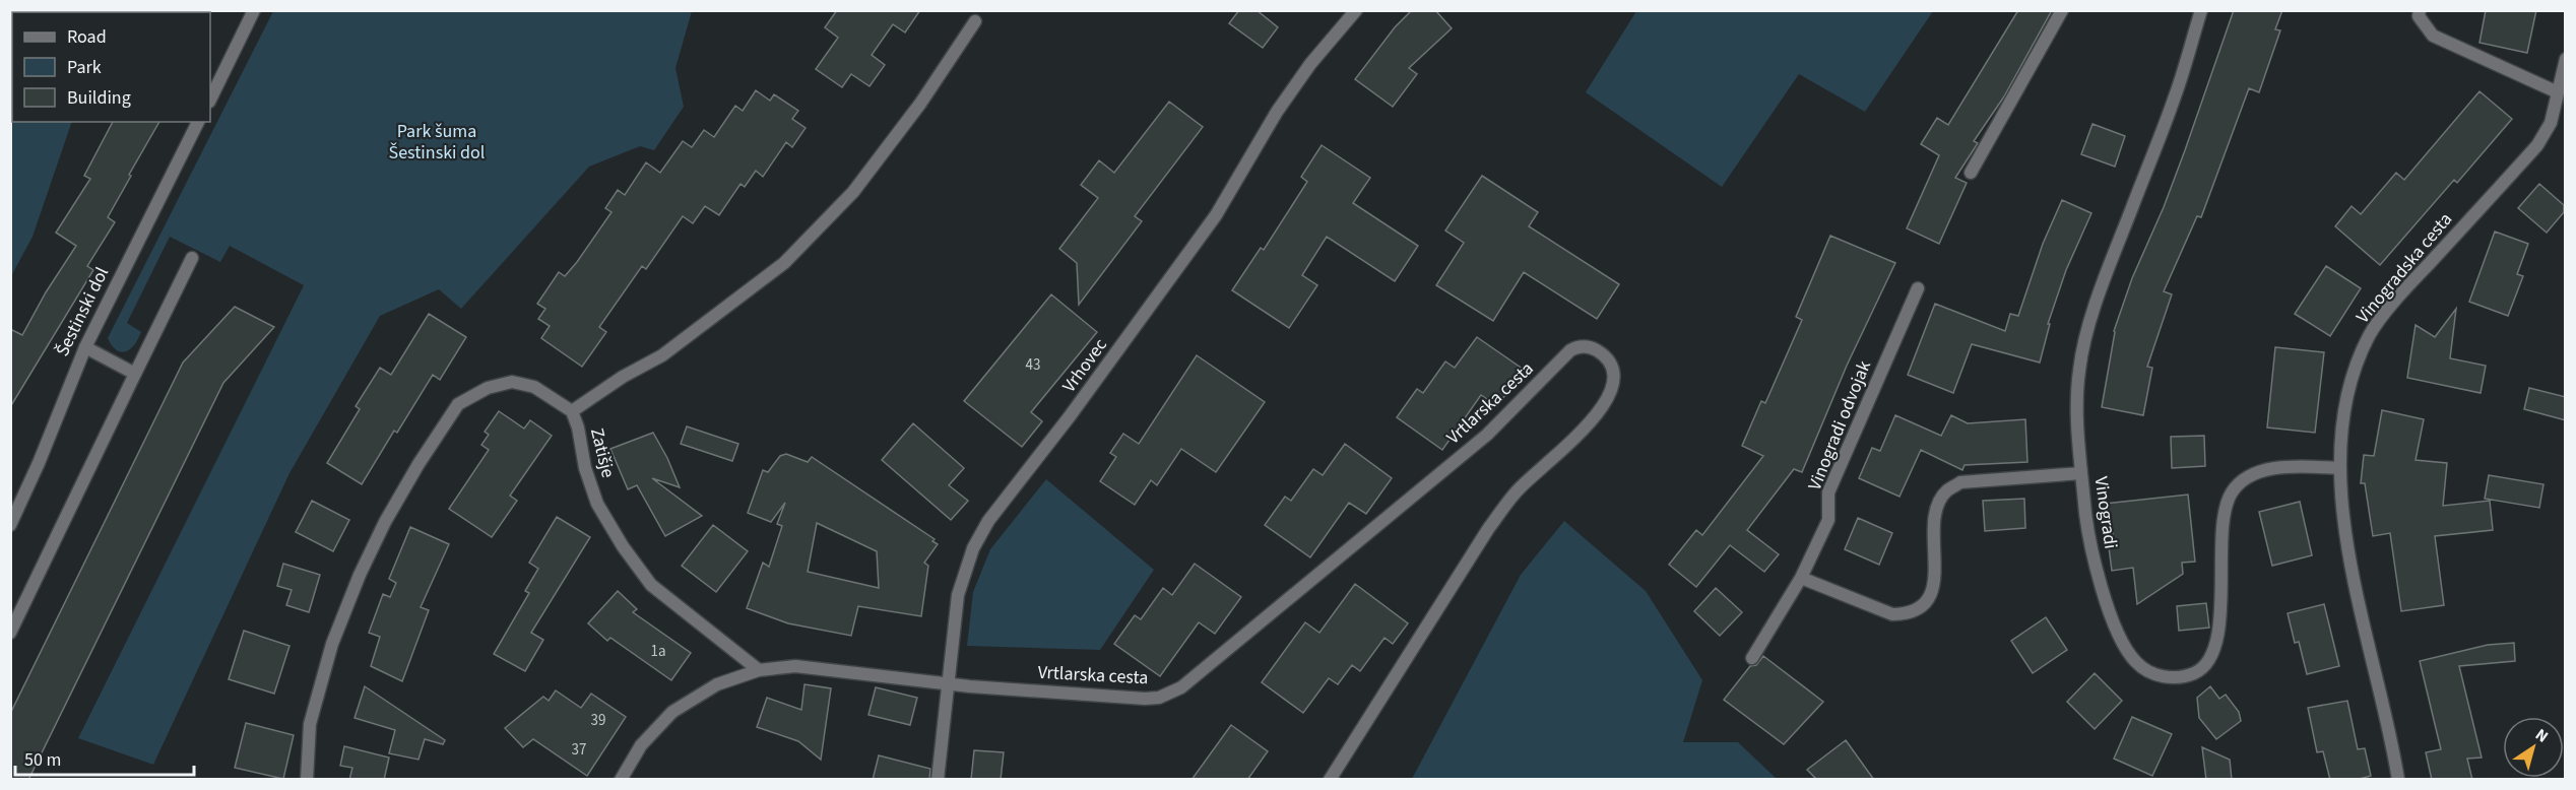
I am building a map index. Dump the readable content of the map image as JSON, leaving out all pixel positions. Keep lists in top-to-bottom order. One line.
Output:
{"streets":{"street":["Vinogradska cesta","Šestinski dol","Vrhovec","Vrtlarska cesta","Vinogradi odvojak","Zatišje","Vinogradi"]},"crossings":[["Vinogradska cesta","Vinogradi"],["Vrhovec","Vrtlarska cesta"]],"parks":["Park šuma Šestinski dol"],"house_numbers":["43","1a","39","37"],"legend":["Road","Park","Building"],"scale_bar":"50 m","north":"top right"}
